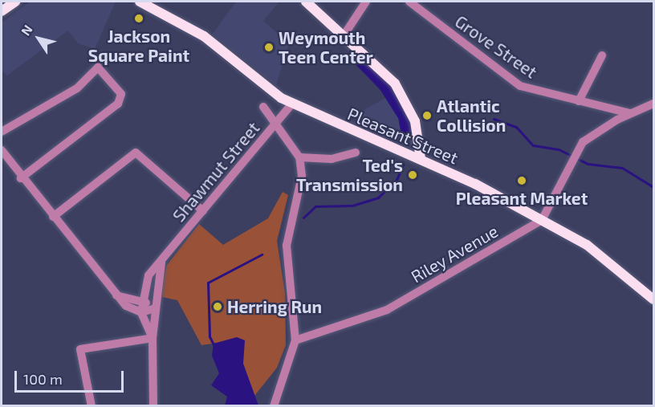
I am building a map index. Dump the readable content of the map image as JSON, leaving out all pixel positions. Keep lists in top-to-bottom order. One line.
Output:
{"streets":{"main road":["Pleasant Street"],"street":["Grove Street","Shawmut Street","Riley Avenue"]},"crossings":[["Pleasant Street","Shawmut Street"],["Pleasant Street","Riley Avenue"]],"places":["Jackson Square Paint","Weymouth Teen Center","Atlantic Collision","Ted's Transmission","Pleasant Market","Herring Run"],"scale_bar":"100 m","north":"top left"}
